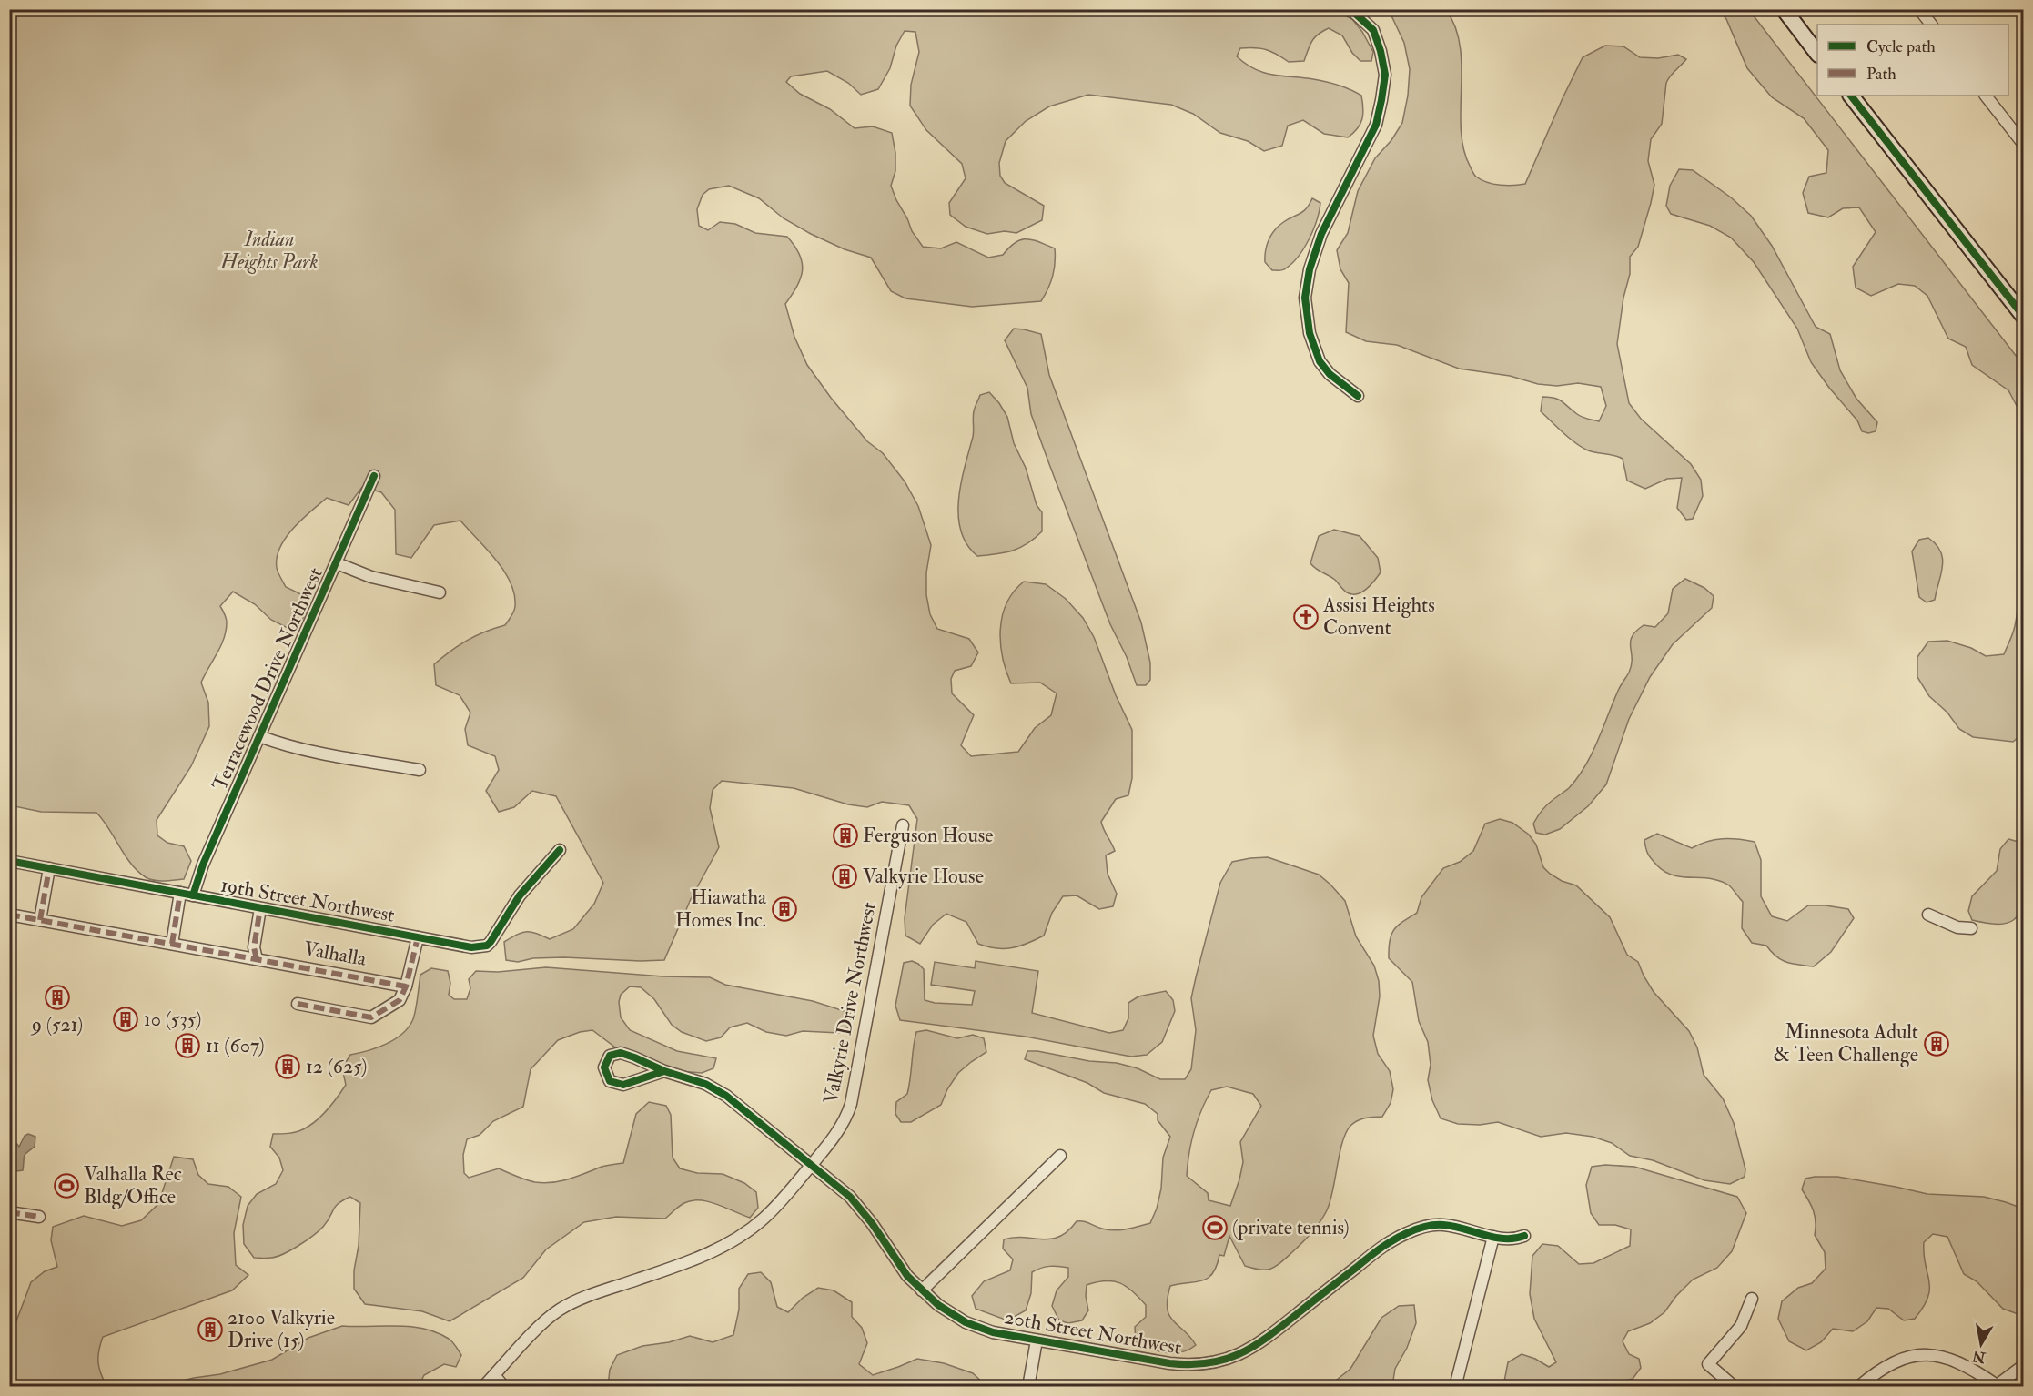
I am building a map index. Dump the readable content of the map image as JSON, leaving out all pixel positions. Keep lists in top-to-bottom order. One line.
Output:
{"streets":{"street":["Terracewood Drive Northwest","19th Street Northwest","Valhalla","Valkyrie Drive Northwest","20th Street Northwest"]},"crossings":[["Terracewood Drive Northwest","19th Street Northwest"],["Valkyrie Drive Northwest","20th Street Northwest"]],"parks":["Indian Heights Park"],"places":{"church":["Assisi Heights Convent"],"building":["Ferguson House","Valkyrie House","Hiawatha Homes Inc.","9 (521)","10 (535)","Minnesota Adult & Teen Challenge","11 (607)","12 (625)","2100 Valkyrie Drive (15)"],"sports":["Valhalla Rec Bldg/Office","(private tennis)"]},"legend":["Cycle path","Path"],"north":"bottom"}
